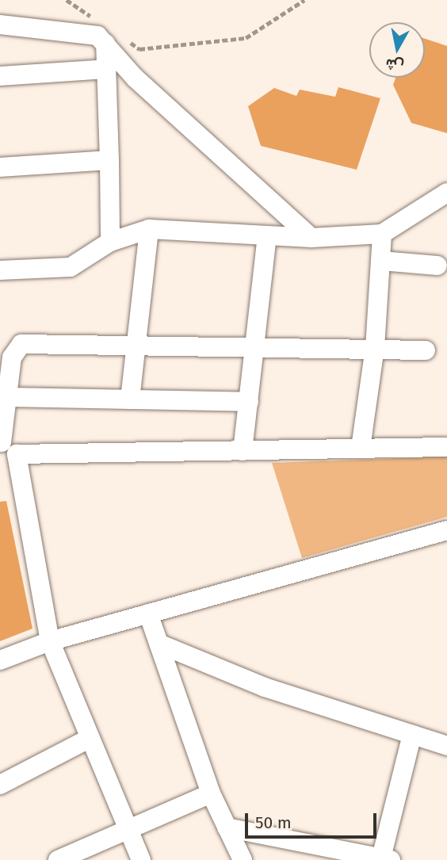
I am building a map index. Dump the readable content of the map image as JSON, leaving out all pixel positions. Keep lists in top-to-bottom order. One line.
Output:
{"scale_bar":"50 m","north":"bottom"}
